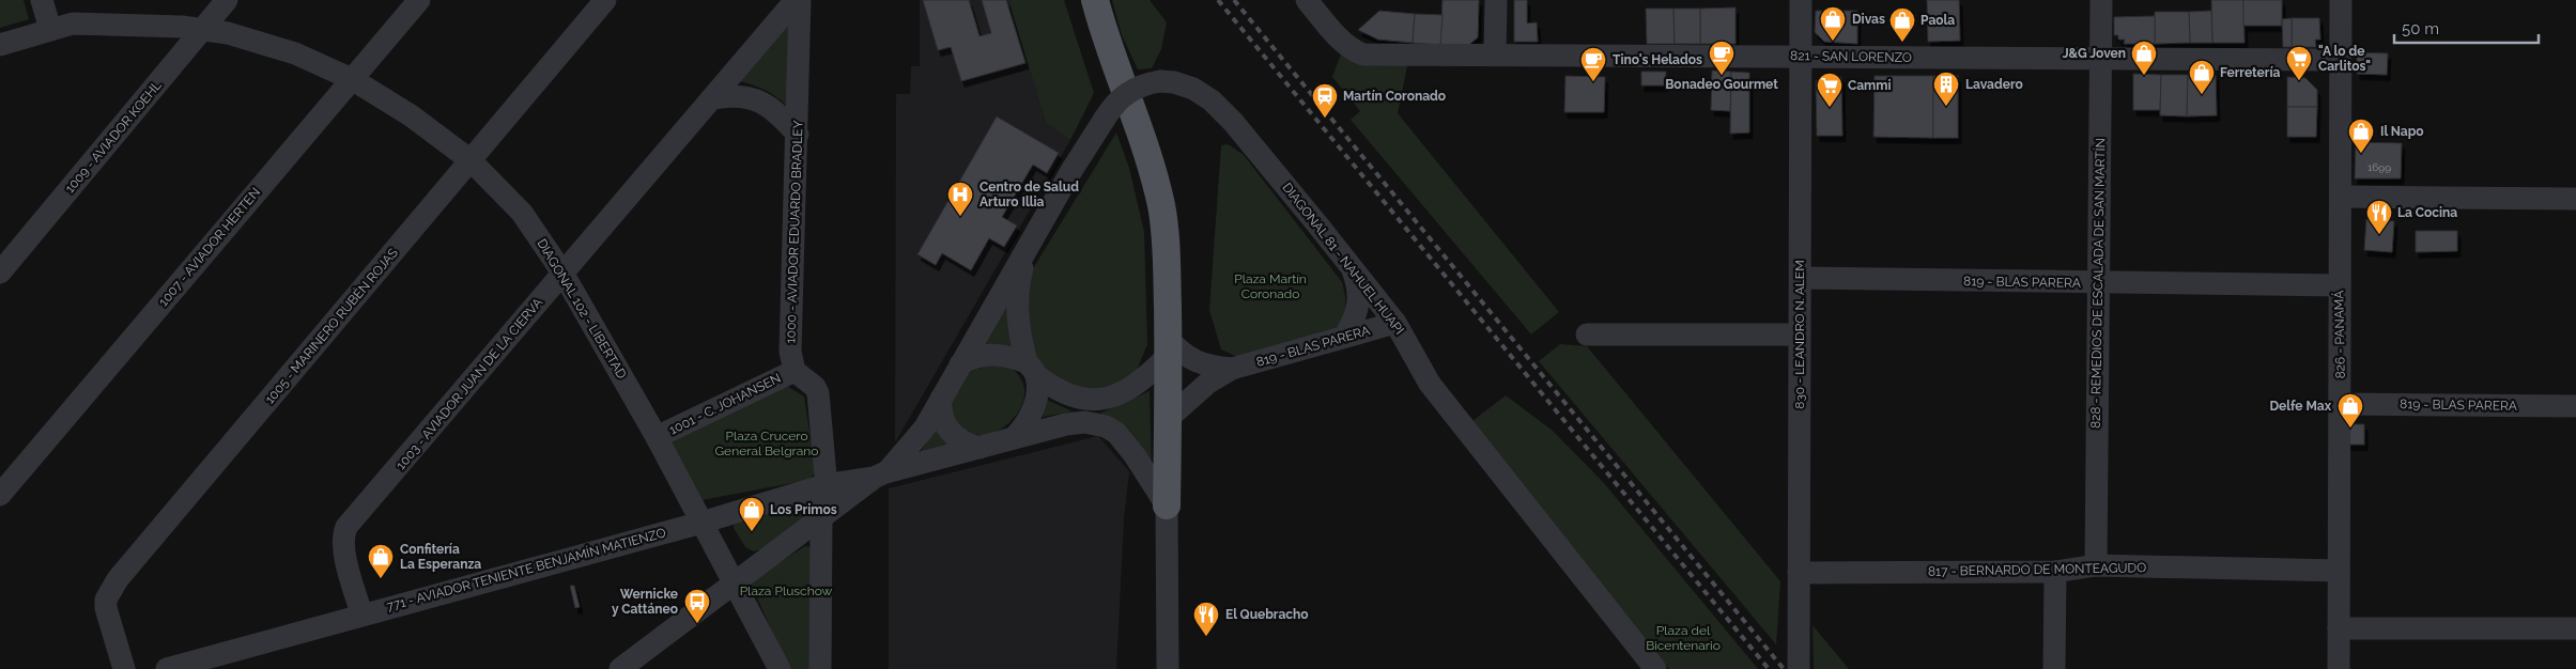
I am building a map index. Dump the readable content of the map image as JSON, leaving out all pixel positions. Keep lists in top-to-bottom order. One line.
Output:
{"streets":{"street":["821 - SAN LORENZO","1009 - AVIADOR KOEHL","1000 - AVIADOR EDUARDO BRADLEY","1007 - AVIADOR HERTEN","DIAGONAL 81 - NAHUEL HUAPI","819 - BLAS PARERA","828 - REMEDIOS DE ESCALADA DE SAN MARTÍN","DIAGONAL 102 - LIBERTAD","1005 - MARINERO RUBÉN ROJAS","830 - LEANDRO N. ALEM","826 - PANAMÁ","1003 - AVIADOR JUAN DE LA CIERVA","1001 - C. JOHANSEN","771 - AVIADOR TENIENTE BENJAMÍN MATIENZO","817 - BERNARDO DE MONTEAGUDO"]},"crossings":[["821 - SAN LORENZO","828 - REMEDIOS DE ESCALADA DE SAN MARTÍN"],["821 - SAN LORENZO","830 - LEANDRO N. ALEM"],["821 - SAN LORENZO","826 - PANAMÁ"],["1009 - AVIADOR KOEHL","DIAGONAL 102 - LIBERTAD"],["1000 - AVIADOR EDUARDO BRADLEY","1001 - C. JOHANSEN"],["1007 - AVIADOR HERTEN","DIAGONAL 102 - LIBERTAD"],["DIAGONAL 81 - NAHUEL HUAPI","819 - BLAS PARERA"],["DIAGONAL 81 - NAHUEL HUAPI","771 - AVIADOR TENIENTE BENJAMÍN MATIENZO"],["819 - BLAS PARERA","828 - REMEDIOS DE ESCALADA DE SAN MARTÍN"],["819 - BLAS PARERA","830 - LEANDRO N. ALEM"],["819 - BLAS PARERA","826 - PANAMÁ"],["828 - REMEDIOS DE ESCALADA DE SAN MARTÍN","817 - BERNARDO DE MONTEAGUDO"],["DIAGONAL 102 - LIBERTAD","1005 - MARINERO RUBÉN ROJAS"],["DIAGONAL 102 - LIBERTAD","1003 - AVIADOR JUAN DE LA CIERVA"],["DIAGONAL 102 - LIBERTAD","1001 - C. JOHANSEN"],["DIAGONAL 102 - LIBERTAD","771 - AVIADOR TENIENTE BENJAMÍN MATIENZO"],["830 - LEANDRO N. ALEM","817 - BERNARDO DE MONTEAGUDO"],["826 - PANAMÁ","817 - BERNARDO DE MONTEAGUDO"],["1003 - AVIADOR JUAN DE LA CIERVA","771 - AVIADOR TENIENTE BENJAMÍN MATIENZO"]],"parks":["Plaza Martín Coronado","Plaza Crucero General Belgrano","Plaza Pluschow","Plaza del Bicentenario"],"places":{"shop":["Divas","Paola","J&G Joven","Ferretería","Il Napo","Delfe Max","Los Primos","Confitería La Esperanza"],"cafe":["Bonadeo Gourmet","Tino's Helados"],"supermarket":["\"A lo de Carlitos\"","Cammi"],"building":["Lavadero"],"station":["Martín Coronado"],"hospital":["Centro de Salud Arturo Illia"],"restaurant":["La Cocina","El Quebracho"],"bus stop":["Wernicke y Cattáneo"]},"house_numbers":["1699"],"scale_bar":"50 m"}
